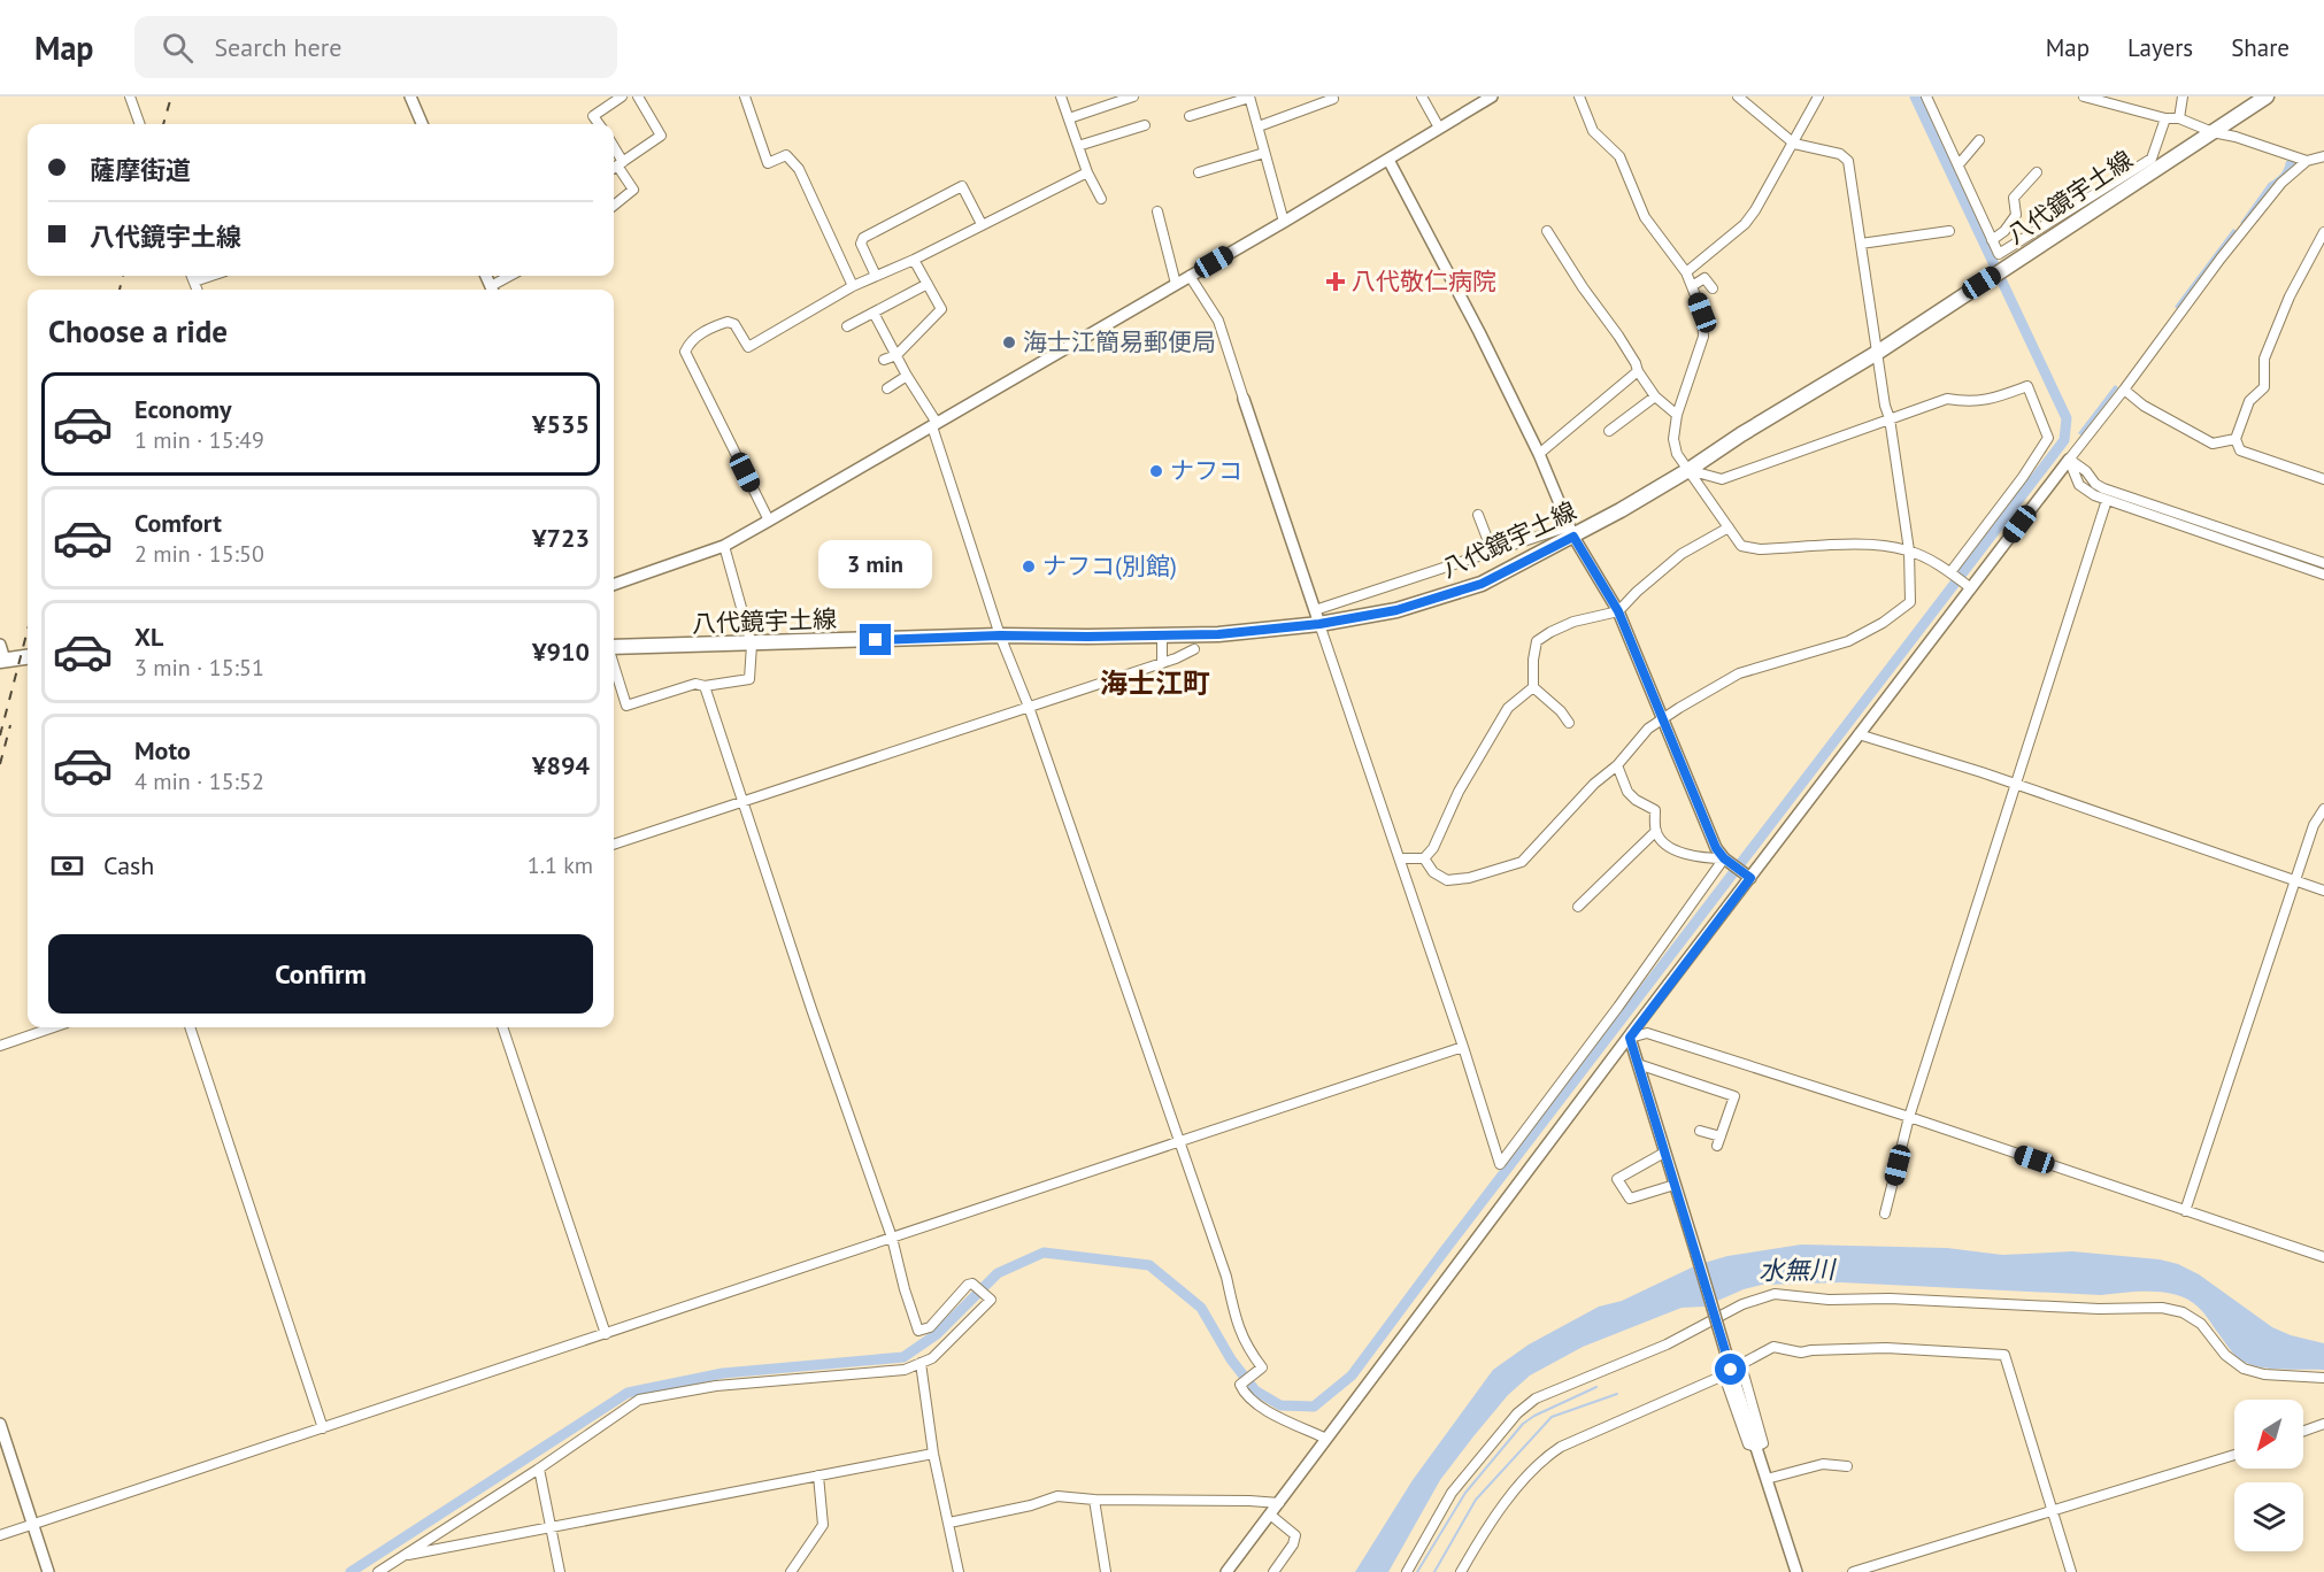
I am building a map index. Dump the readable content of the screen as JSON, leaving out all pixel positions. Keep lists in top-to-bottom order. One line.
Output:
{"streets":{"main road":["八代鏡宇土線"]},"districts":["海士江町"],"water":["水無川"],"places":{"health":["八代敬仁病院"],"other":["海士江簡易郵便局","ナフコ","ナフコ(別館)"]},"north":"bottom left","page":{"header":"Map","search":"Search here","nav":["Map","Layers","Share"],"banner":["薩摩街道","八代鏡宇土線"],"heading":"Choose a ride","list":[{"name":"Economy","note":"1 min · 15:49","value":"¥535"},{"name":"Comfort","note":"2 min · 15:50","value":"¥723"},{"name":"XL","note":"3 min · 15:51","value":"¥910"},{"name":"Moto","note":"4 min · 15:52","value":"¥894"}],"bubble":"3 min","pay":["Cash","1.1 km"],"buttons":"Confirm"}}
